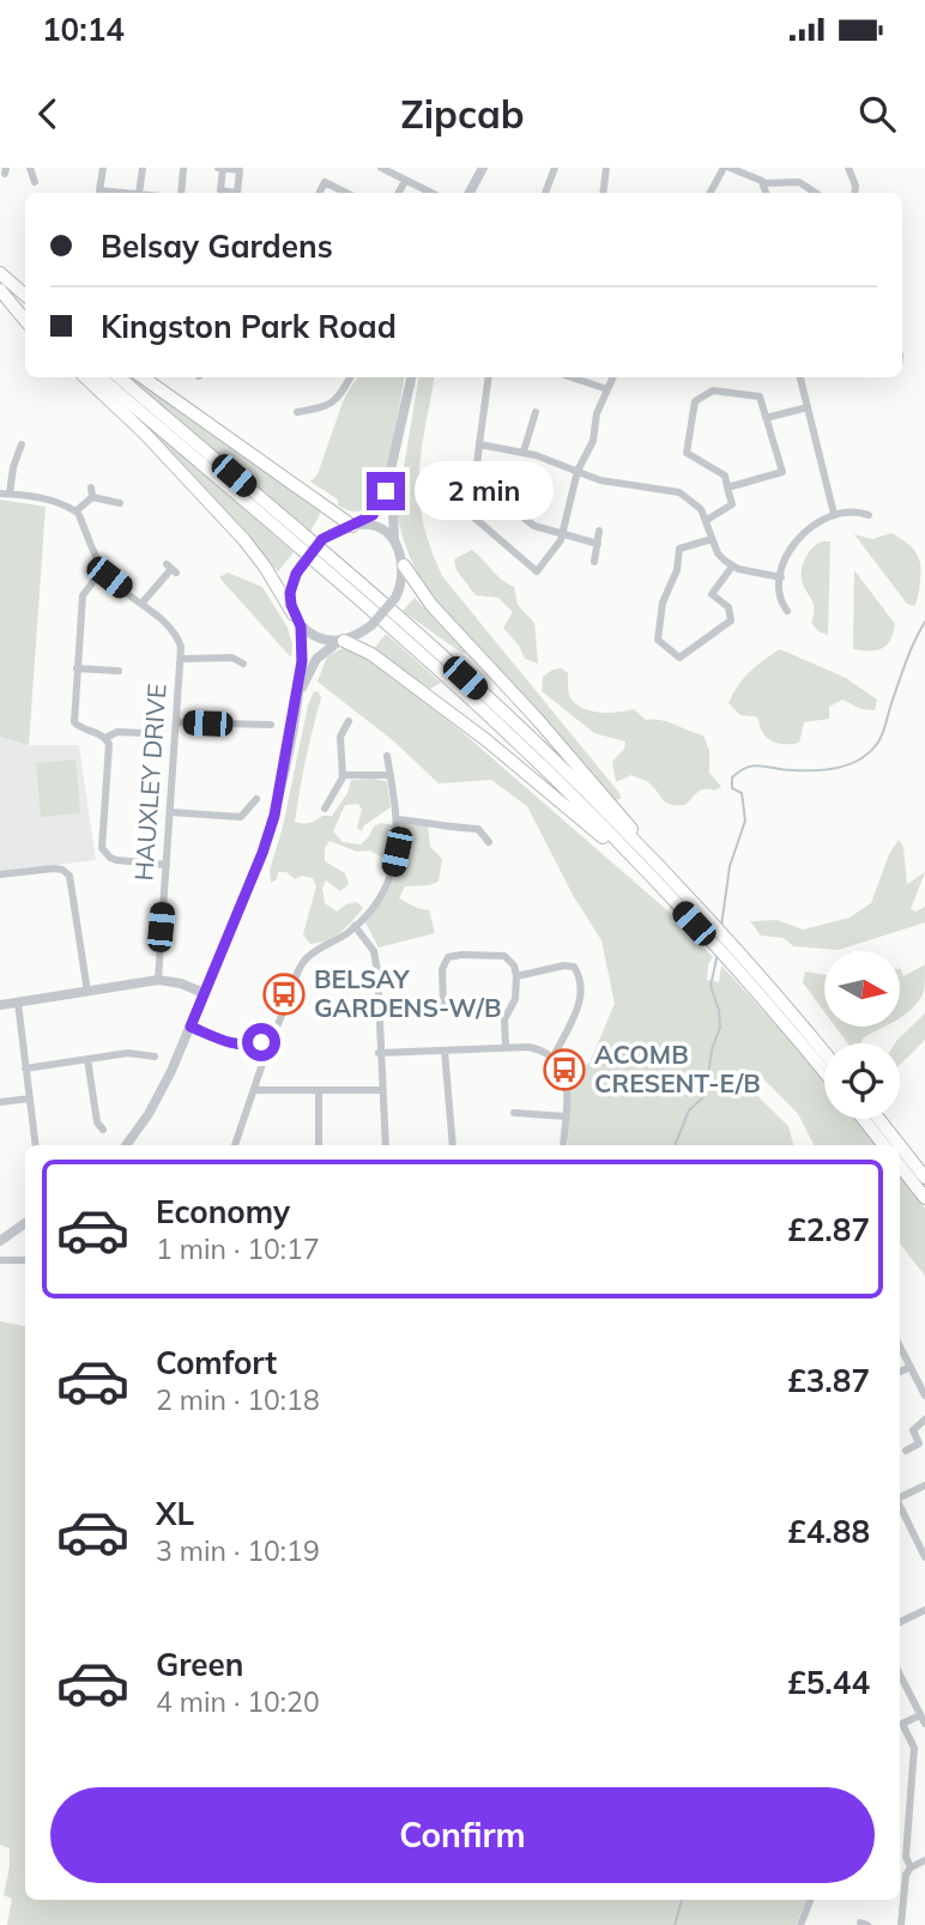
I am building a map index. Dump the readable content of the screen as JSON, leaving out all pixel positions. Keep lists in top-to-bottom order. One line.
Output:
{"streets":{"street":["HAUXLEY DRIVE"]},"places":{"bus stop":["BELSAY GARDENS-W/B","ACOMB CRESENT-E/B"]},"north":"right","page":{"status":"10:14","header":"Zipcab","banner":["Belsay Gardens","Kingston Park Road"],"bubble":"2 min","list":[{"name":"Economy","note":"1 min · 10:17","value":"£2.87"},{"name":"Comfort","note":"2 min · 10:18","value":"£3.87"},{"name":"XL","note":"3 min · 10:19","value":"£4.88"},{"name":"Green","note":"4 min · 10:20","value":"£5.44"}],"buttons":"Confirm"}}
